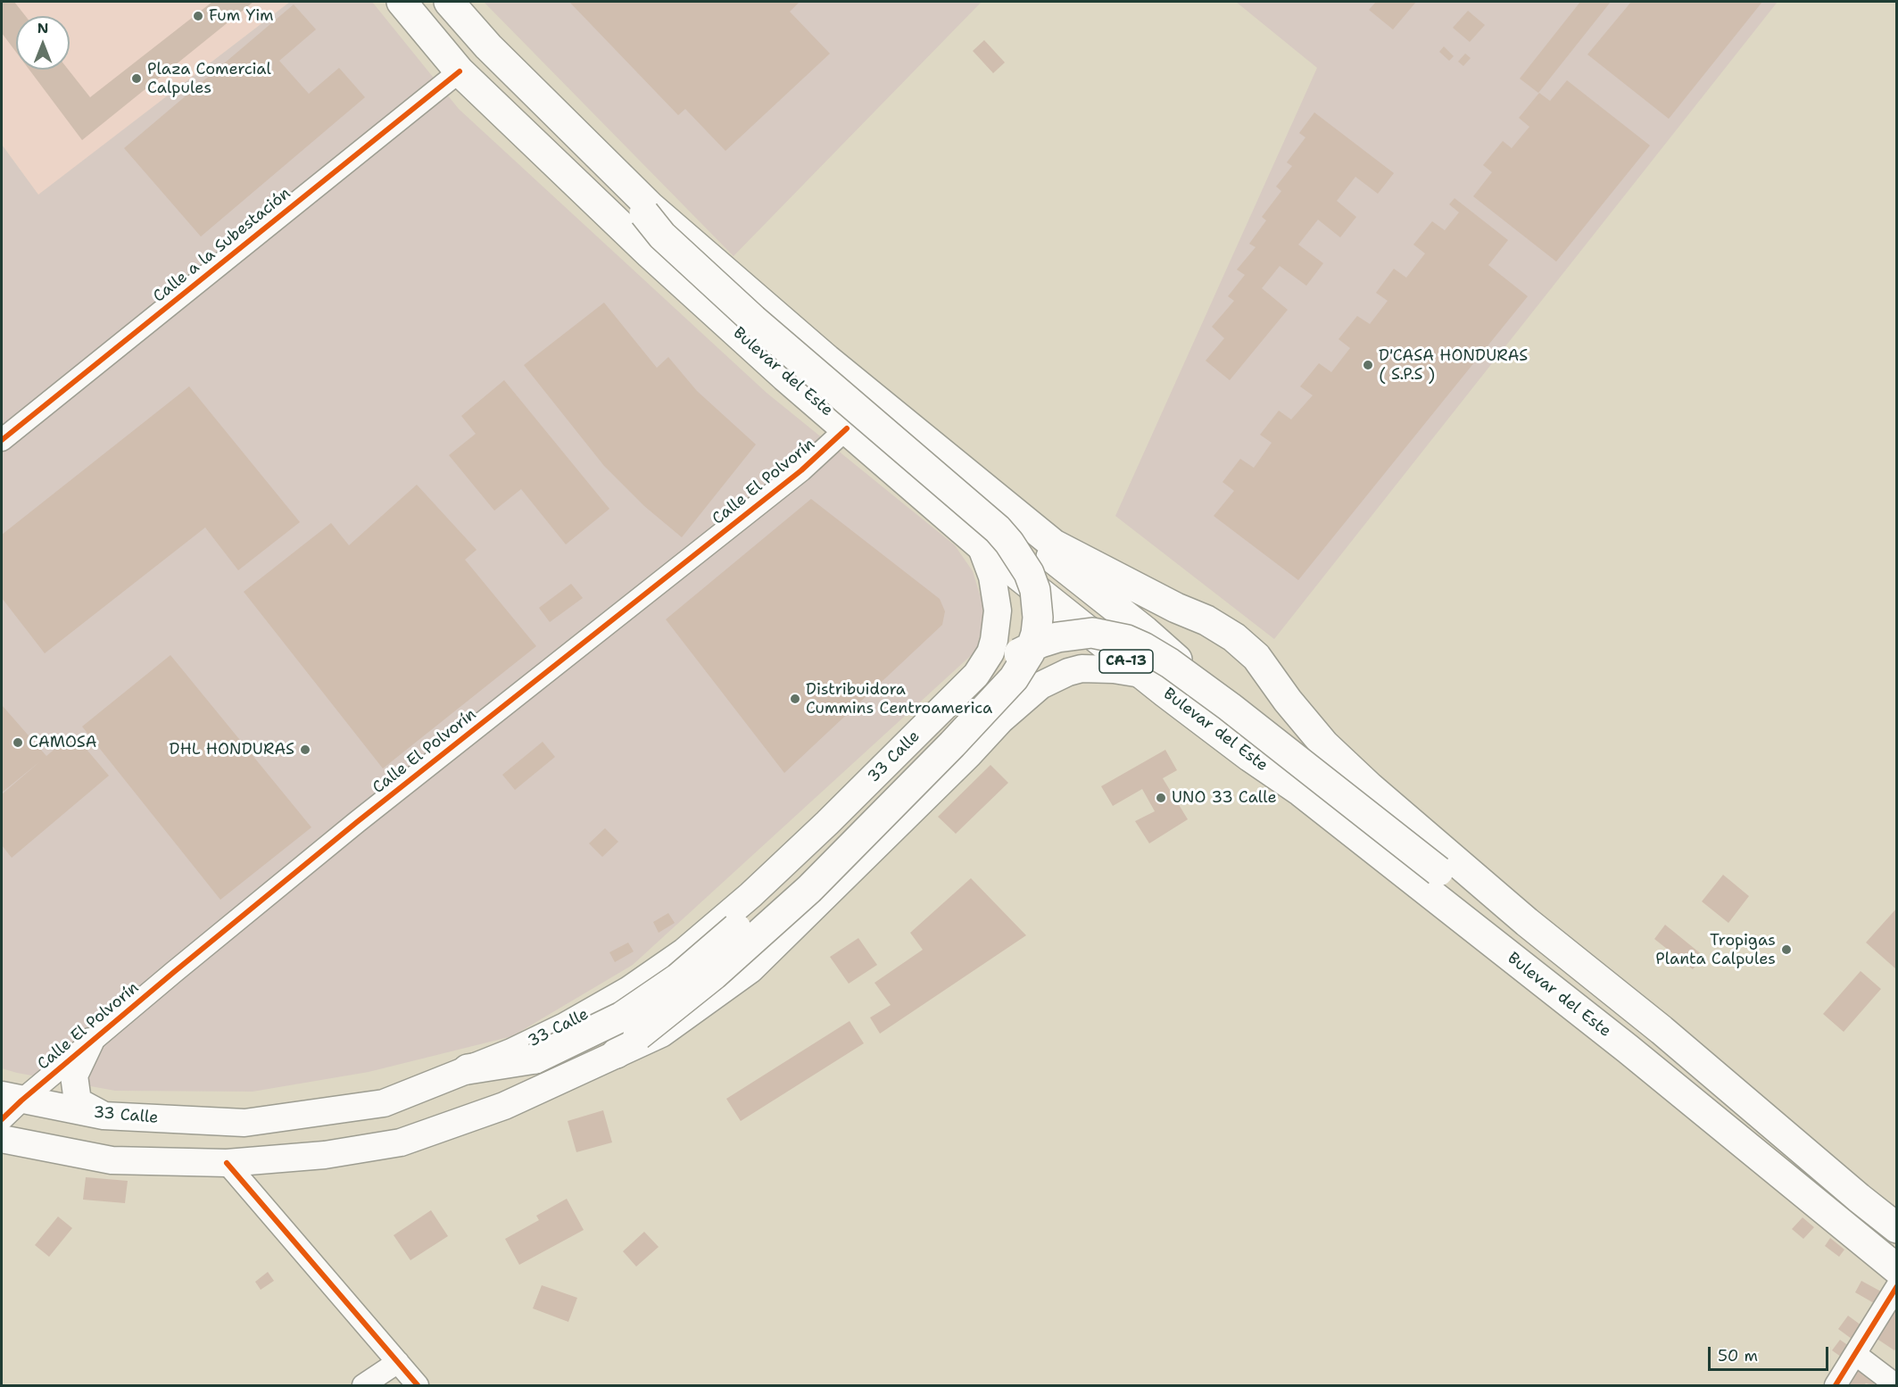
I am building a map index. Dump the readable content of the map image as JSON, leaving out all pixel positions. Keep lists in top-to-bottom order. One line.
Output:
{"streets":{"highway":["Bulevar del Este","CA-13"],"main road":["33 Calle"],"street":["Calle a la Subestación","Calle El Polvorín"]},"crossings":[["Calle a la Subestación","Bulevar del Este"],["Bulevar del Este","Calle El Polvorín"],["Bulevar del Este","33 Calle"],["Calle El Polvorín","33 Calle"]],"places":["Fum Yim","Plaza Comercial Calpules","D'CASA HONDURAS ( S.P.S )","Distribuidora Cummins Centroamerica","CAMOSA","DHL HONDURAS","UNO 33 Calle","Tropigas Planta Calpules"],"scale_bar":"50 m","north":"top"}
